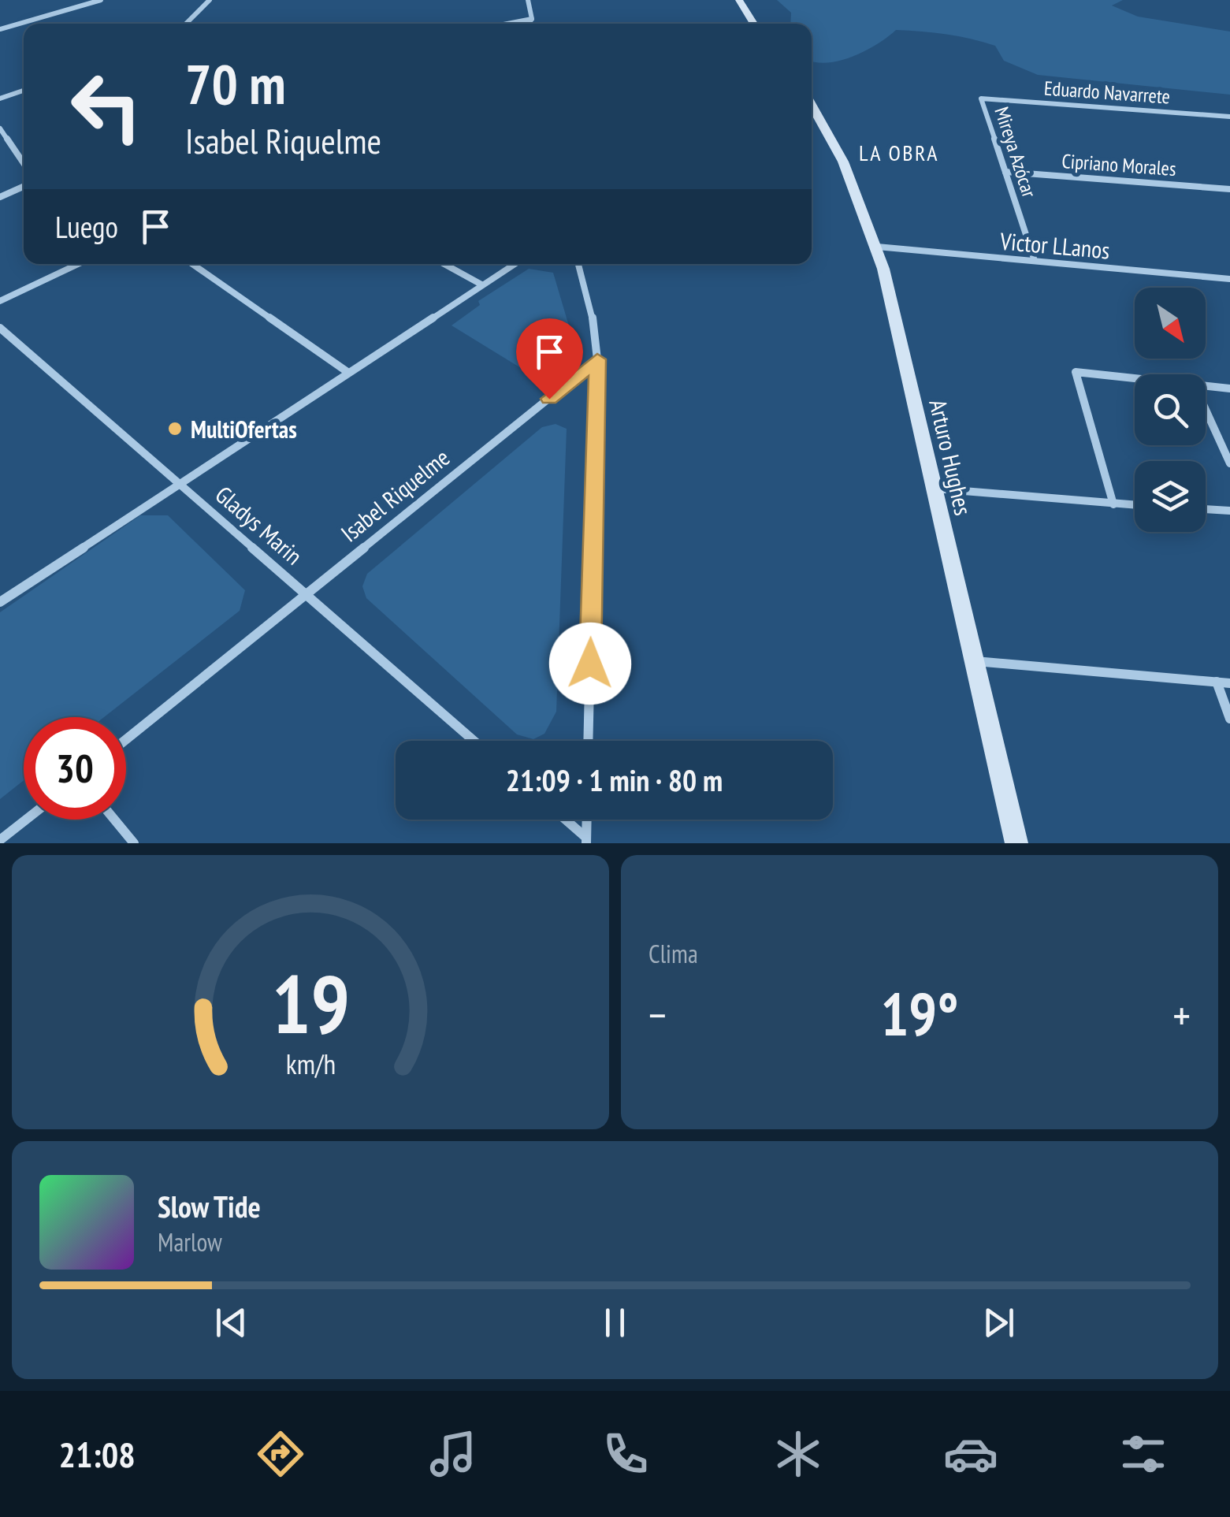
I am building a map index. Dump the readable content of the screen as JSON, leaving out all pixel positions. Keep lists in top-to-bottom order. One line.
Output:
{"streets":{"street":["Eduardo Navarrete","Mireya Azócar","Cipriano Morales","Victor LLanos","Arturo Hughes","Isabel Riquelme","Gladys Marin"]},"crossings":[["Eduardo Navarrete","Mireya Azócar"],["Mireya Azócar","Cipriano Morales"],["Mireya Azócar","Victor LLanos"],["Victor LLanos","Arturo Hughes"],["Isabel Riquelme","Gladys Marin"]],"districts":["LA OBRA"],"places":["MultiOfertas"],"north":"bottom right","page":{"turn":["70 m","Isabel Riquelme"],"then":"Luego","limit":"30","trip":"21:09 · 1 min · 80 m","tile":"Clima","heat":["−","19°","+"],"song":["Slow Tide","Marlow"],"tabs":"21:08","gauge":["19","km/h"]}}
